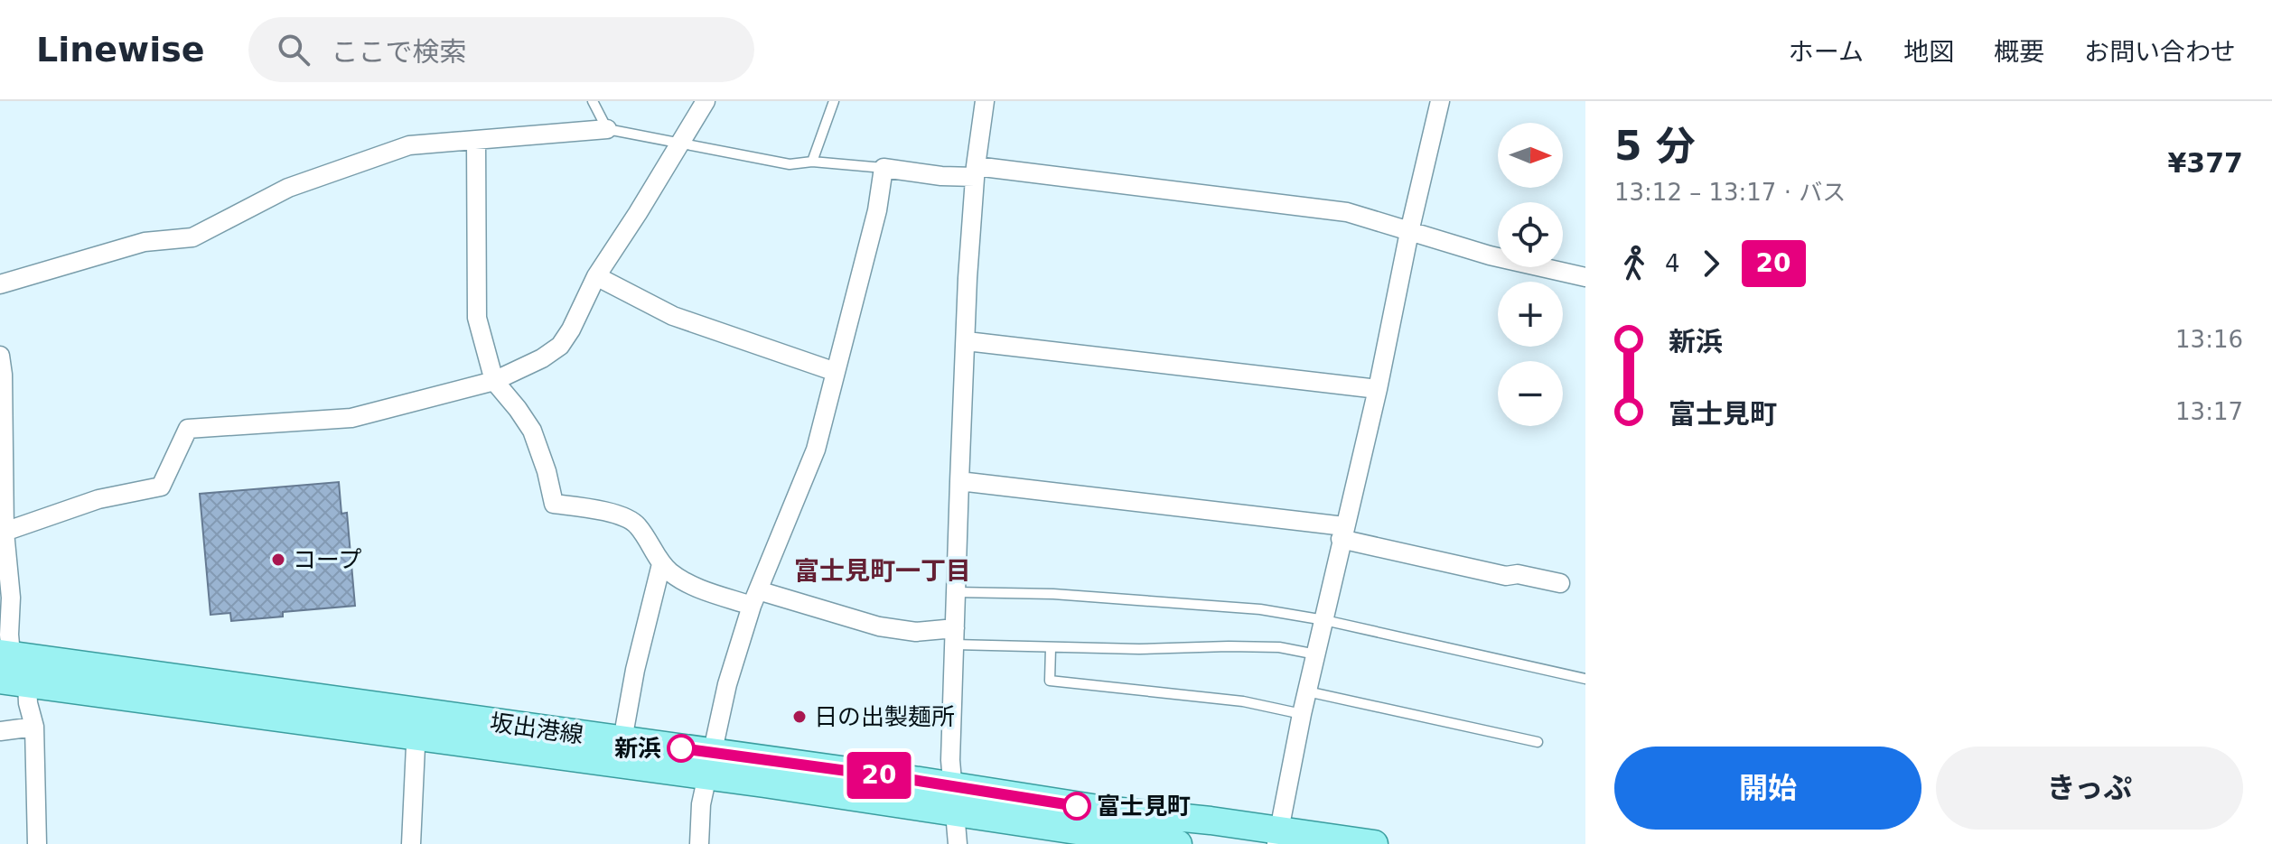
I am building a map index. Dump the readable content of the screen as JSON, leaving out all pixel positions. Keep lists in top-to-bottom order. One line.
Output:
{"streets":{"main road":["坂出港線"]},"districts":["富士見町一丁目"],"places":["コープ","日の出製麺所","新浜","富士見町"],"lines":["bus line 20"],"north":"right","page":{"header":"Linewise","search":"ここで検索","nav":["ホーム","地図","概要","お問い合わせ"],"on_map":"20","heading":["5 分","13:12 – 13:17 · バス","¥377"],"map_buttons":["+","−"],"legs":["4","20"],"list":[{"name":"新浜","value":"13:16"},{"name":"富士見町","value":"13:17"}],"buttons":["開始","きっぷ"]}}
